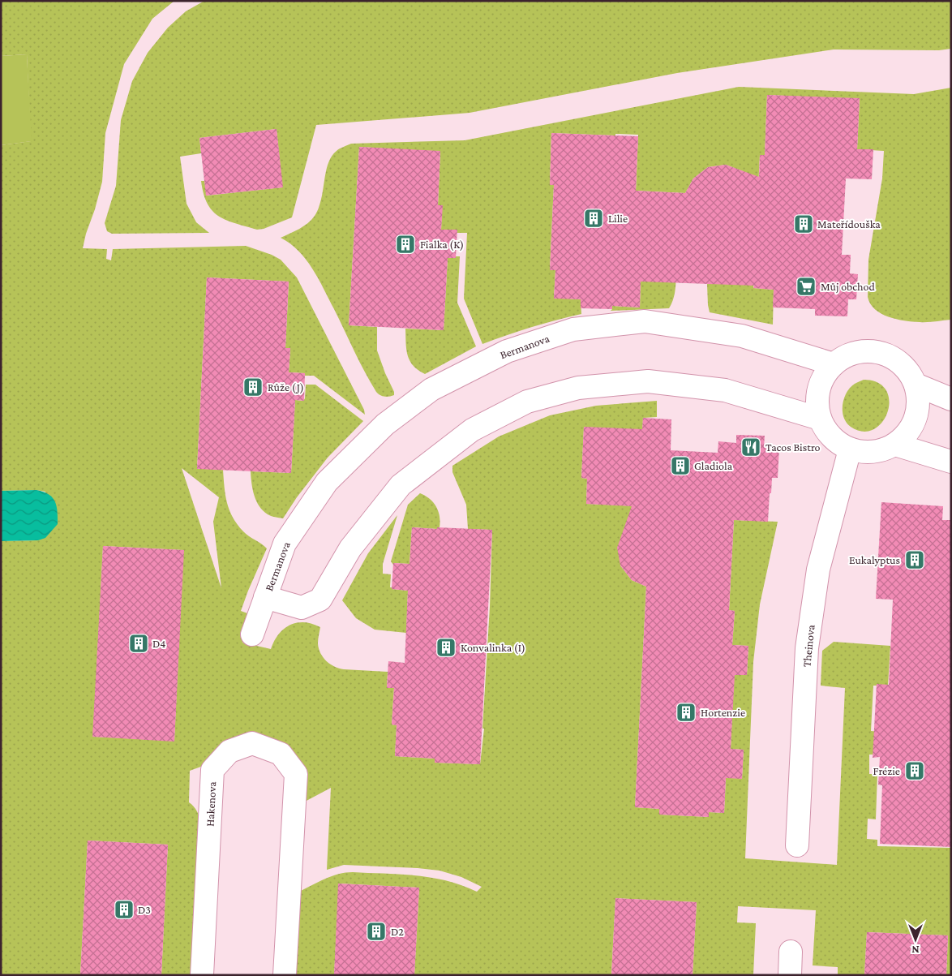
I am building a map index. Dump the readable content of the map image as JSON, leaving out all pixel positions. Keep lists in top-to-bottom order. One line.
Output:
{"streets":{"street":["Bermanova","Theinova","Hakenova"]},"crossings":[["Bermanova","Theinova"]],"places":{"building":["Lilie","Mateřídouška","Fialka (K)","Růže (J)","Gladiola","Eukalyptus","D4","Konvalinka (I)","Hortenzie","Frézie","D3","D2"],"supermarket":["Můj obchod"],"restaurant":["Tacos Bistro"]},"north":"bottom"}
